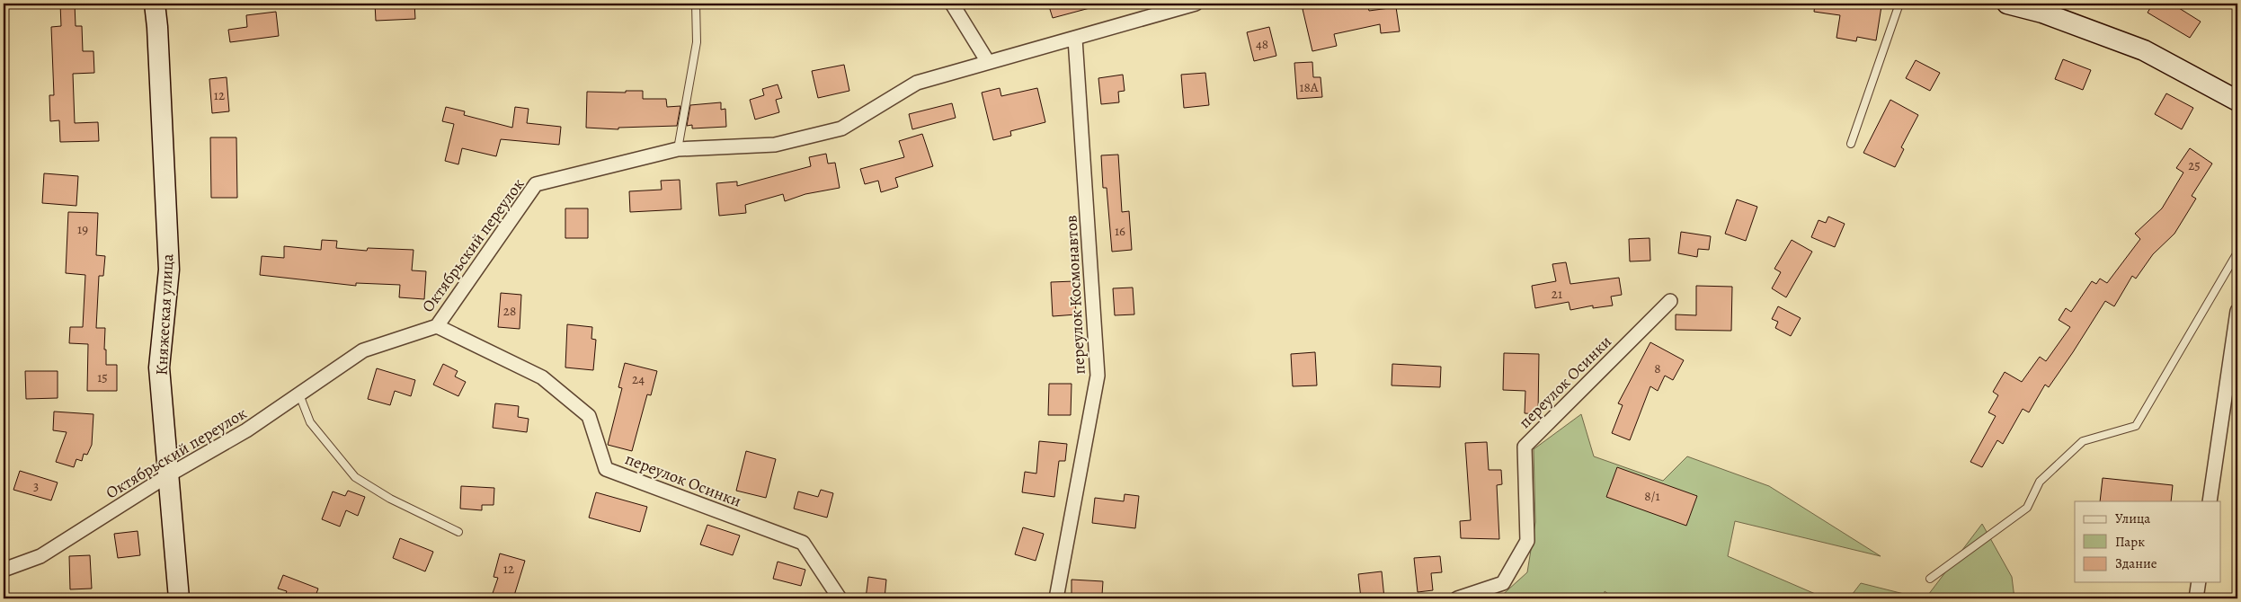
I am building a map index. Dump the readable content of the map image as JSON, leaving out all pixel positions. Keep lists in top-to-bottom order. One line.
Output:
{"streets":{"street":["Октябрьский переулок","переулок Космонавтов","Княжеская улица","переулок Осинки"]},"crossings":[["Октябрьский переулок","переулок Космонавтов"],["Октябрьский переулок","Княжеская улица"],["Октябрьский переулок","переулок Осинки"]],"house_numbers":["48","18А","12","25","19","16","21","28","8","15","24","3","8/1","12"],"legend":["Улица","Парк","Здание"]}
